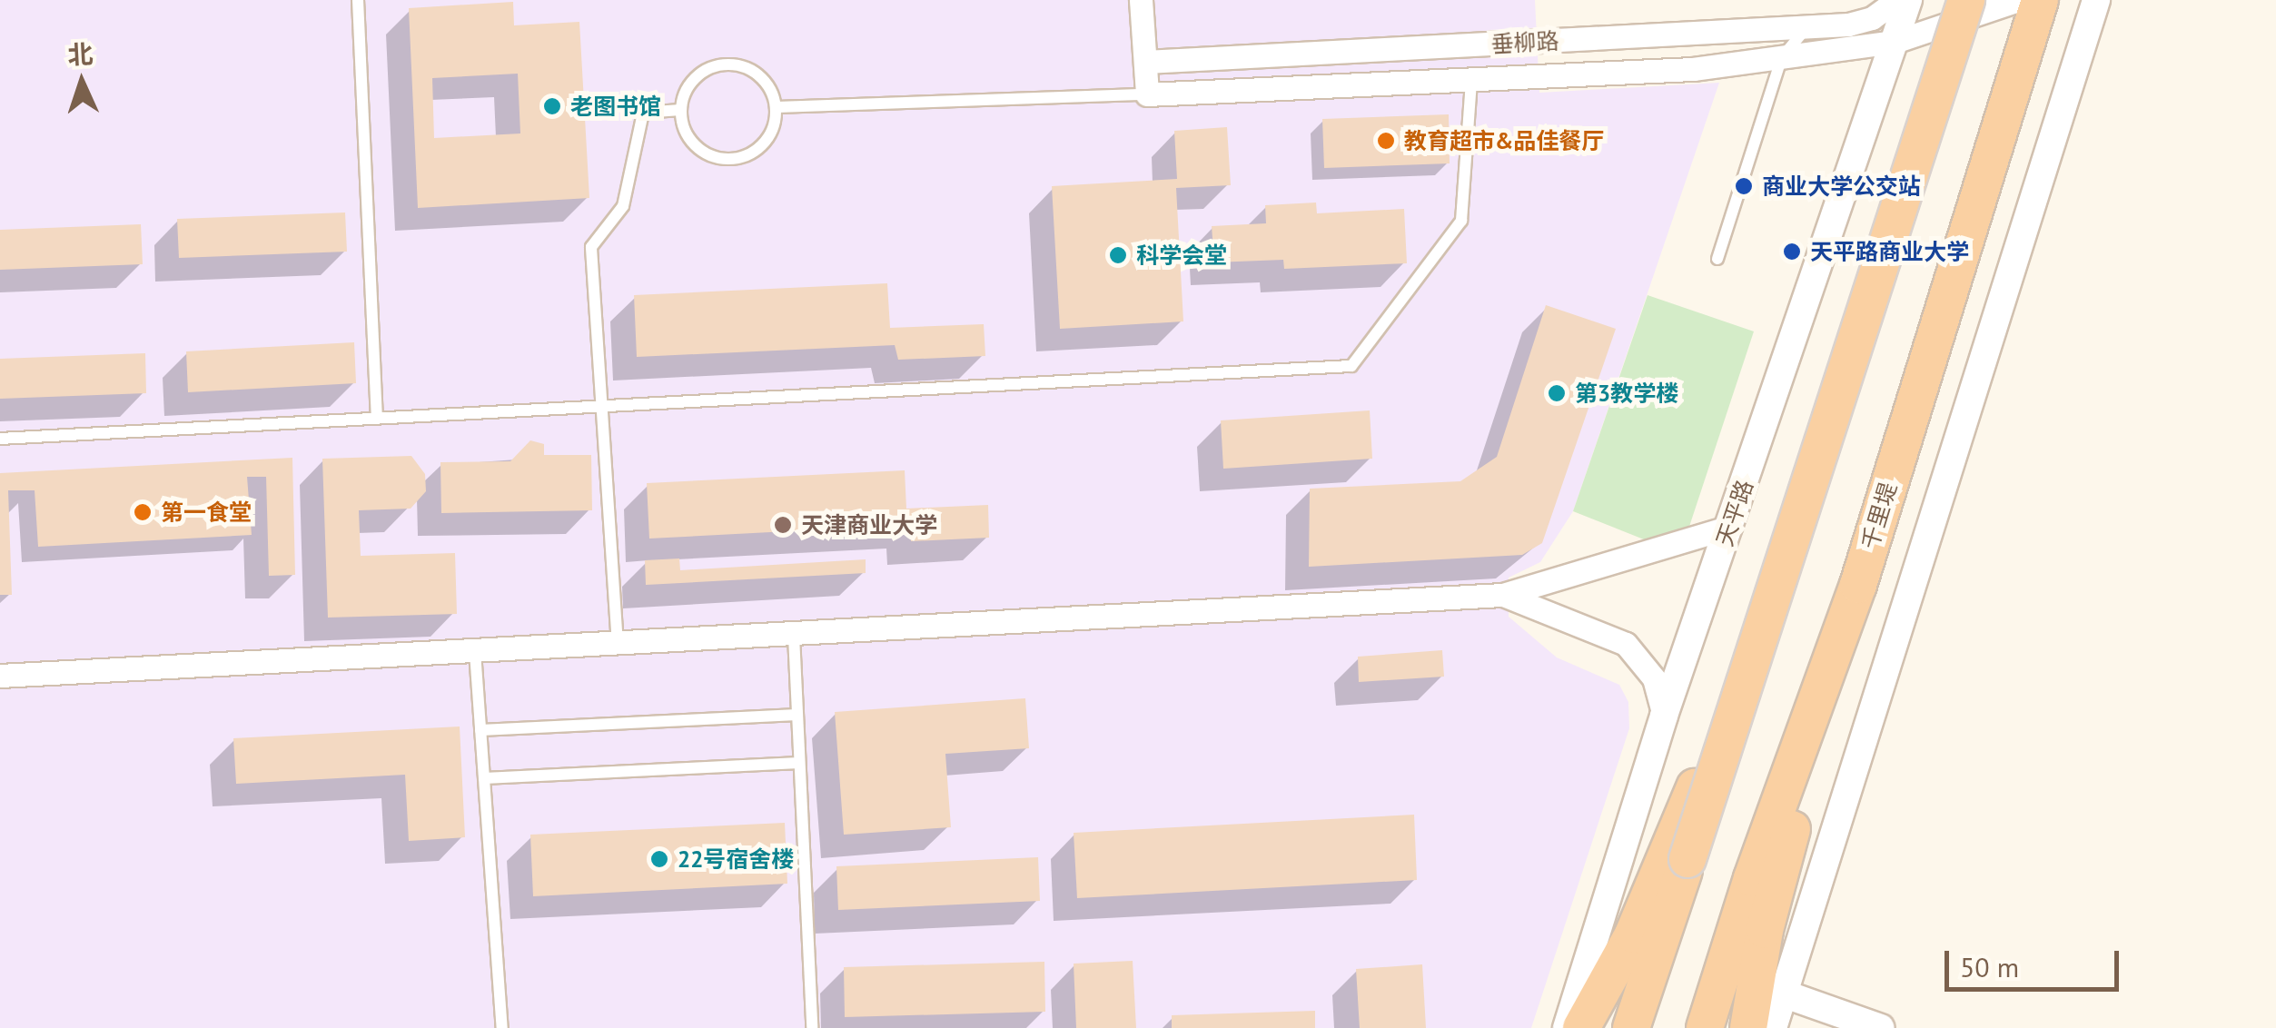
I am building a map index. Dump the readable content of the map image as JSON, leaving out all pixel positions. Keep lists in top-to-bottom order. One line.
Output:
{"streets":{"highway":["千里堤"],"street":["垂柳路","天平路"]},"crossings":[["垂柳路","天平路"]],"places":["老图书馆","教育超市&品佳餐厅","商业大学公交站","天平路商业大学","科学会堂","第3教学楼","第一食堂","天津商业大学","22号宿舍楼"],"scale_bar":"50 m","north":"top"}
